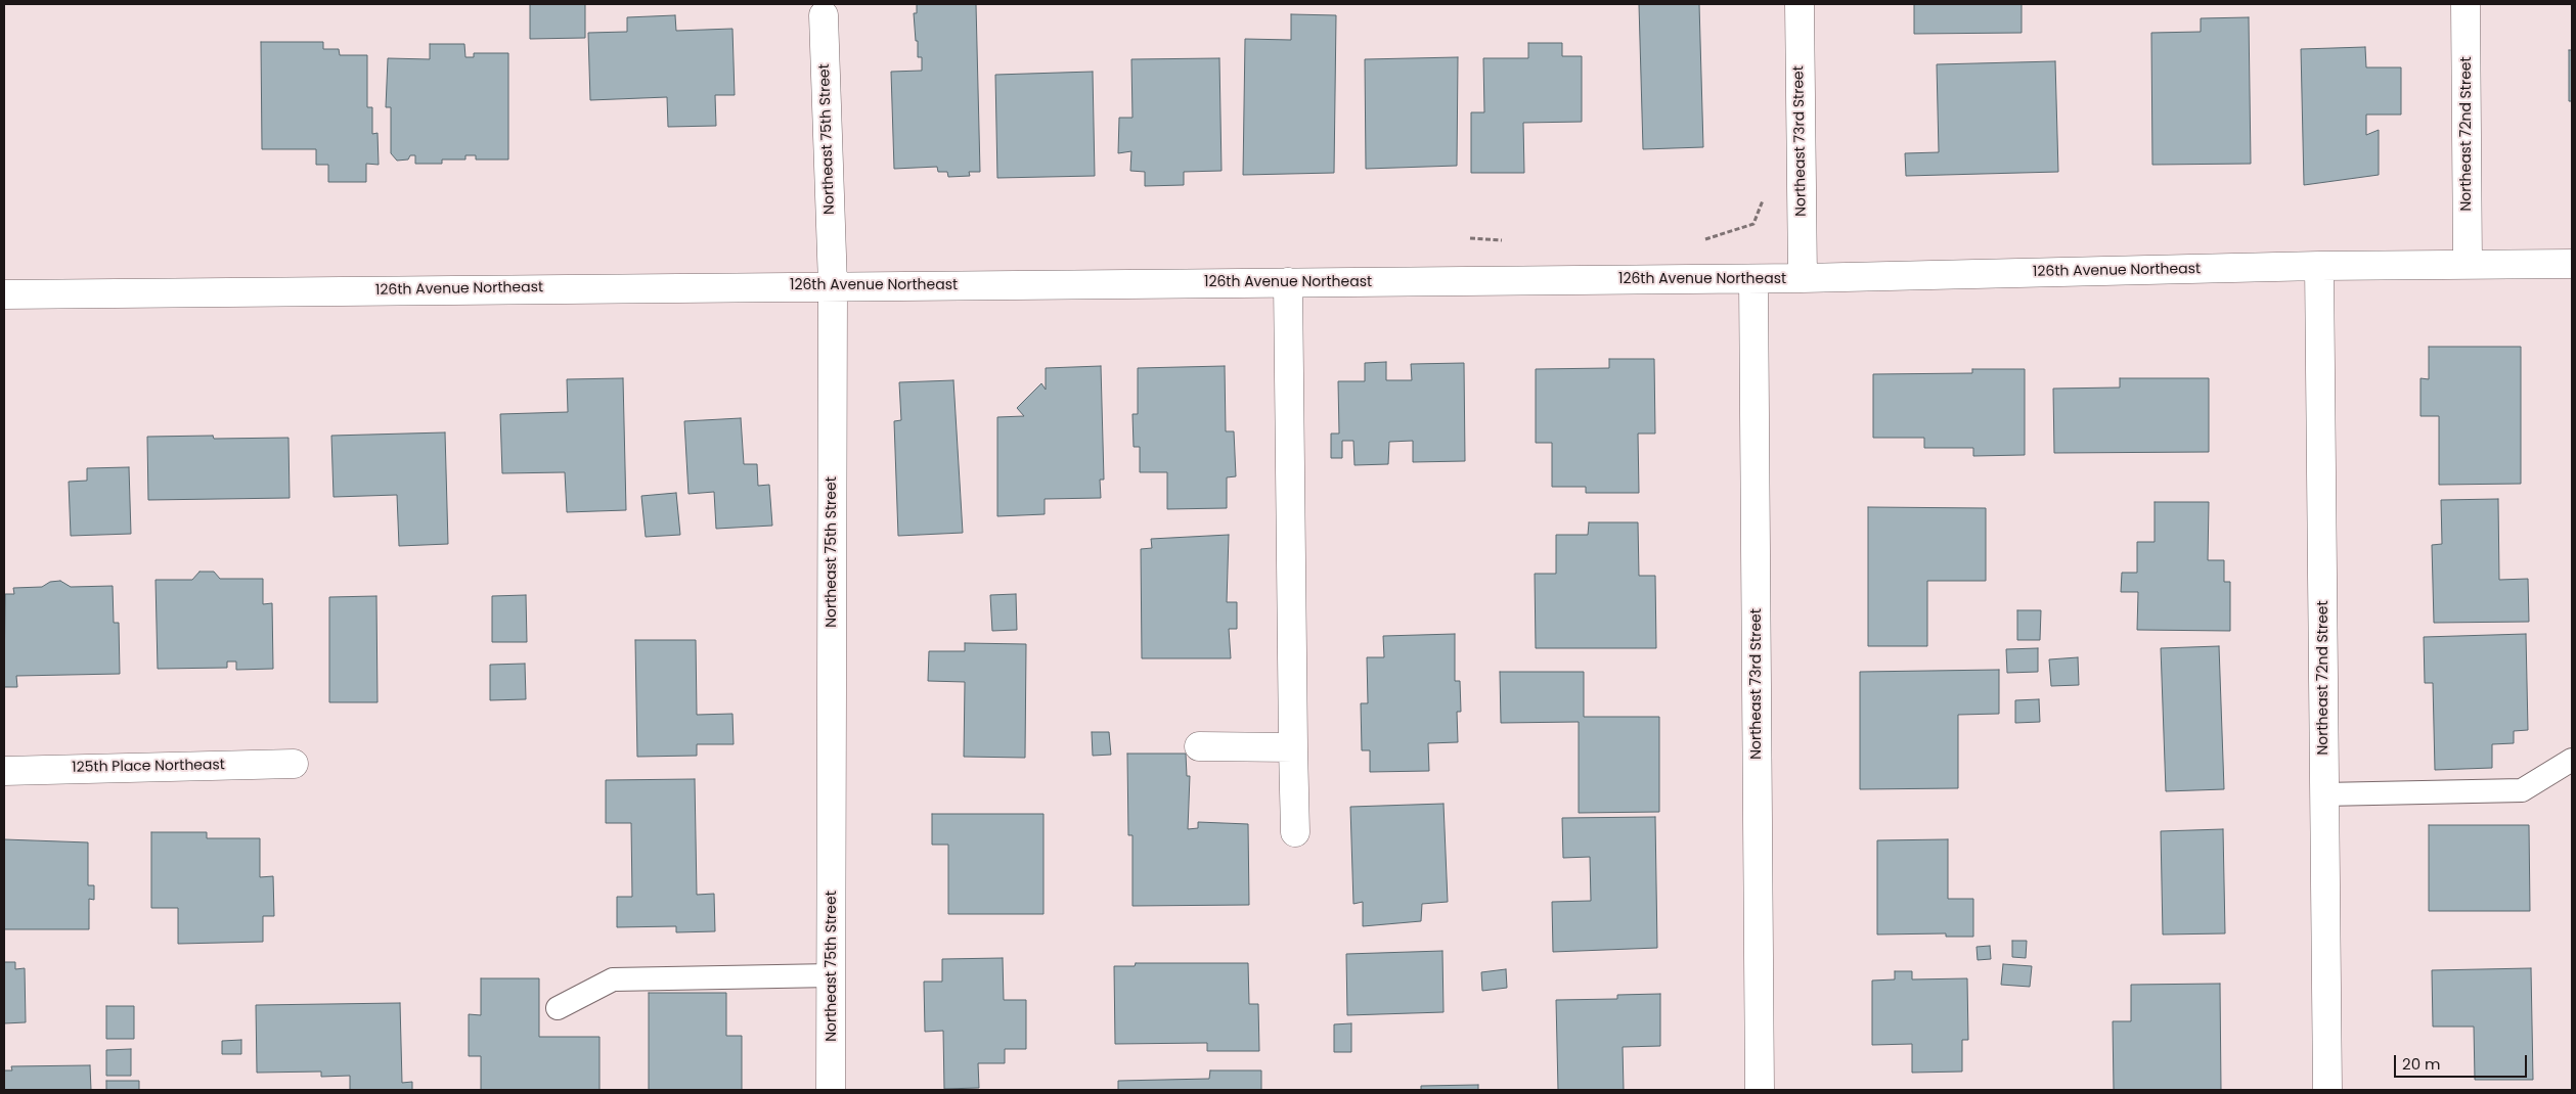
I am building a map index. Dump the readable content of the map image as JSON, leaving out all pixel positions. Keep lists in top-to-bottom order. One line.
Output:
{"streets":{"street":["Northeast 72nd Street","Northeast 75th Street","Northeast 73rd Street","126th Avenue Northeast","125th Place Northeast"]},"crossings":[["Northeast 72nd Street","126th Avenue Northeast"],["Northeast 75th Street","126th Avenue Northeast"],["Northeast 73rd Street","126th Avenue Northeast"]],"scale_bar":"20 m"}
